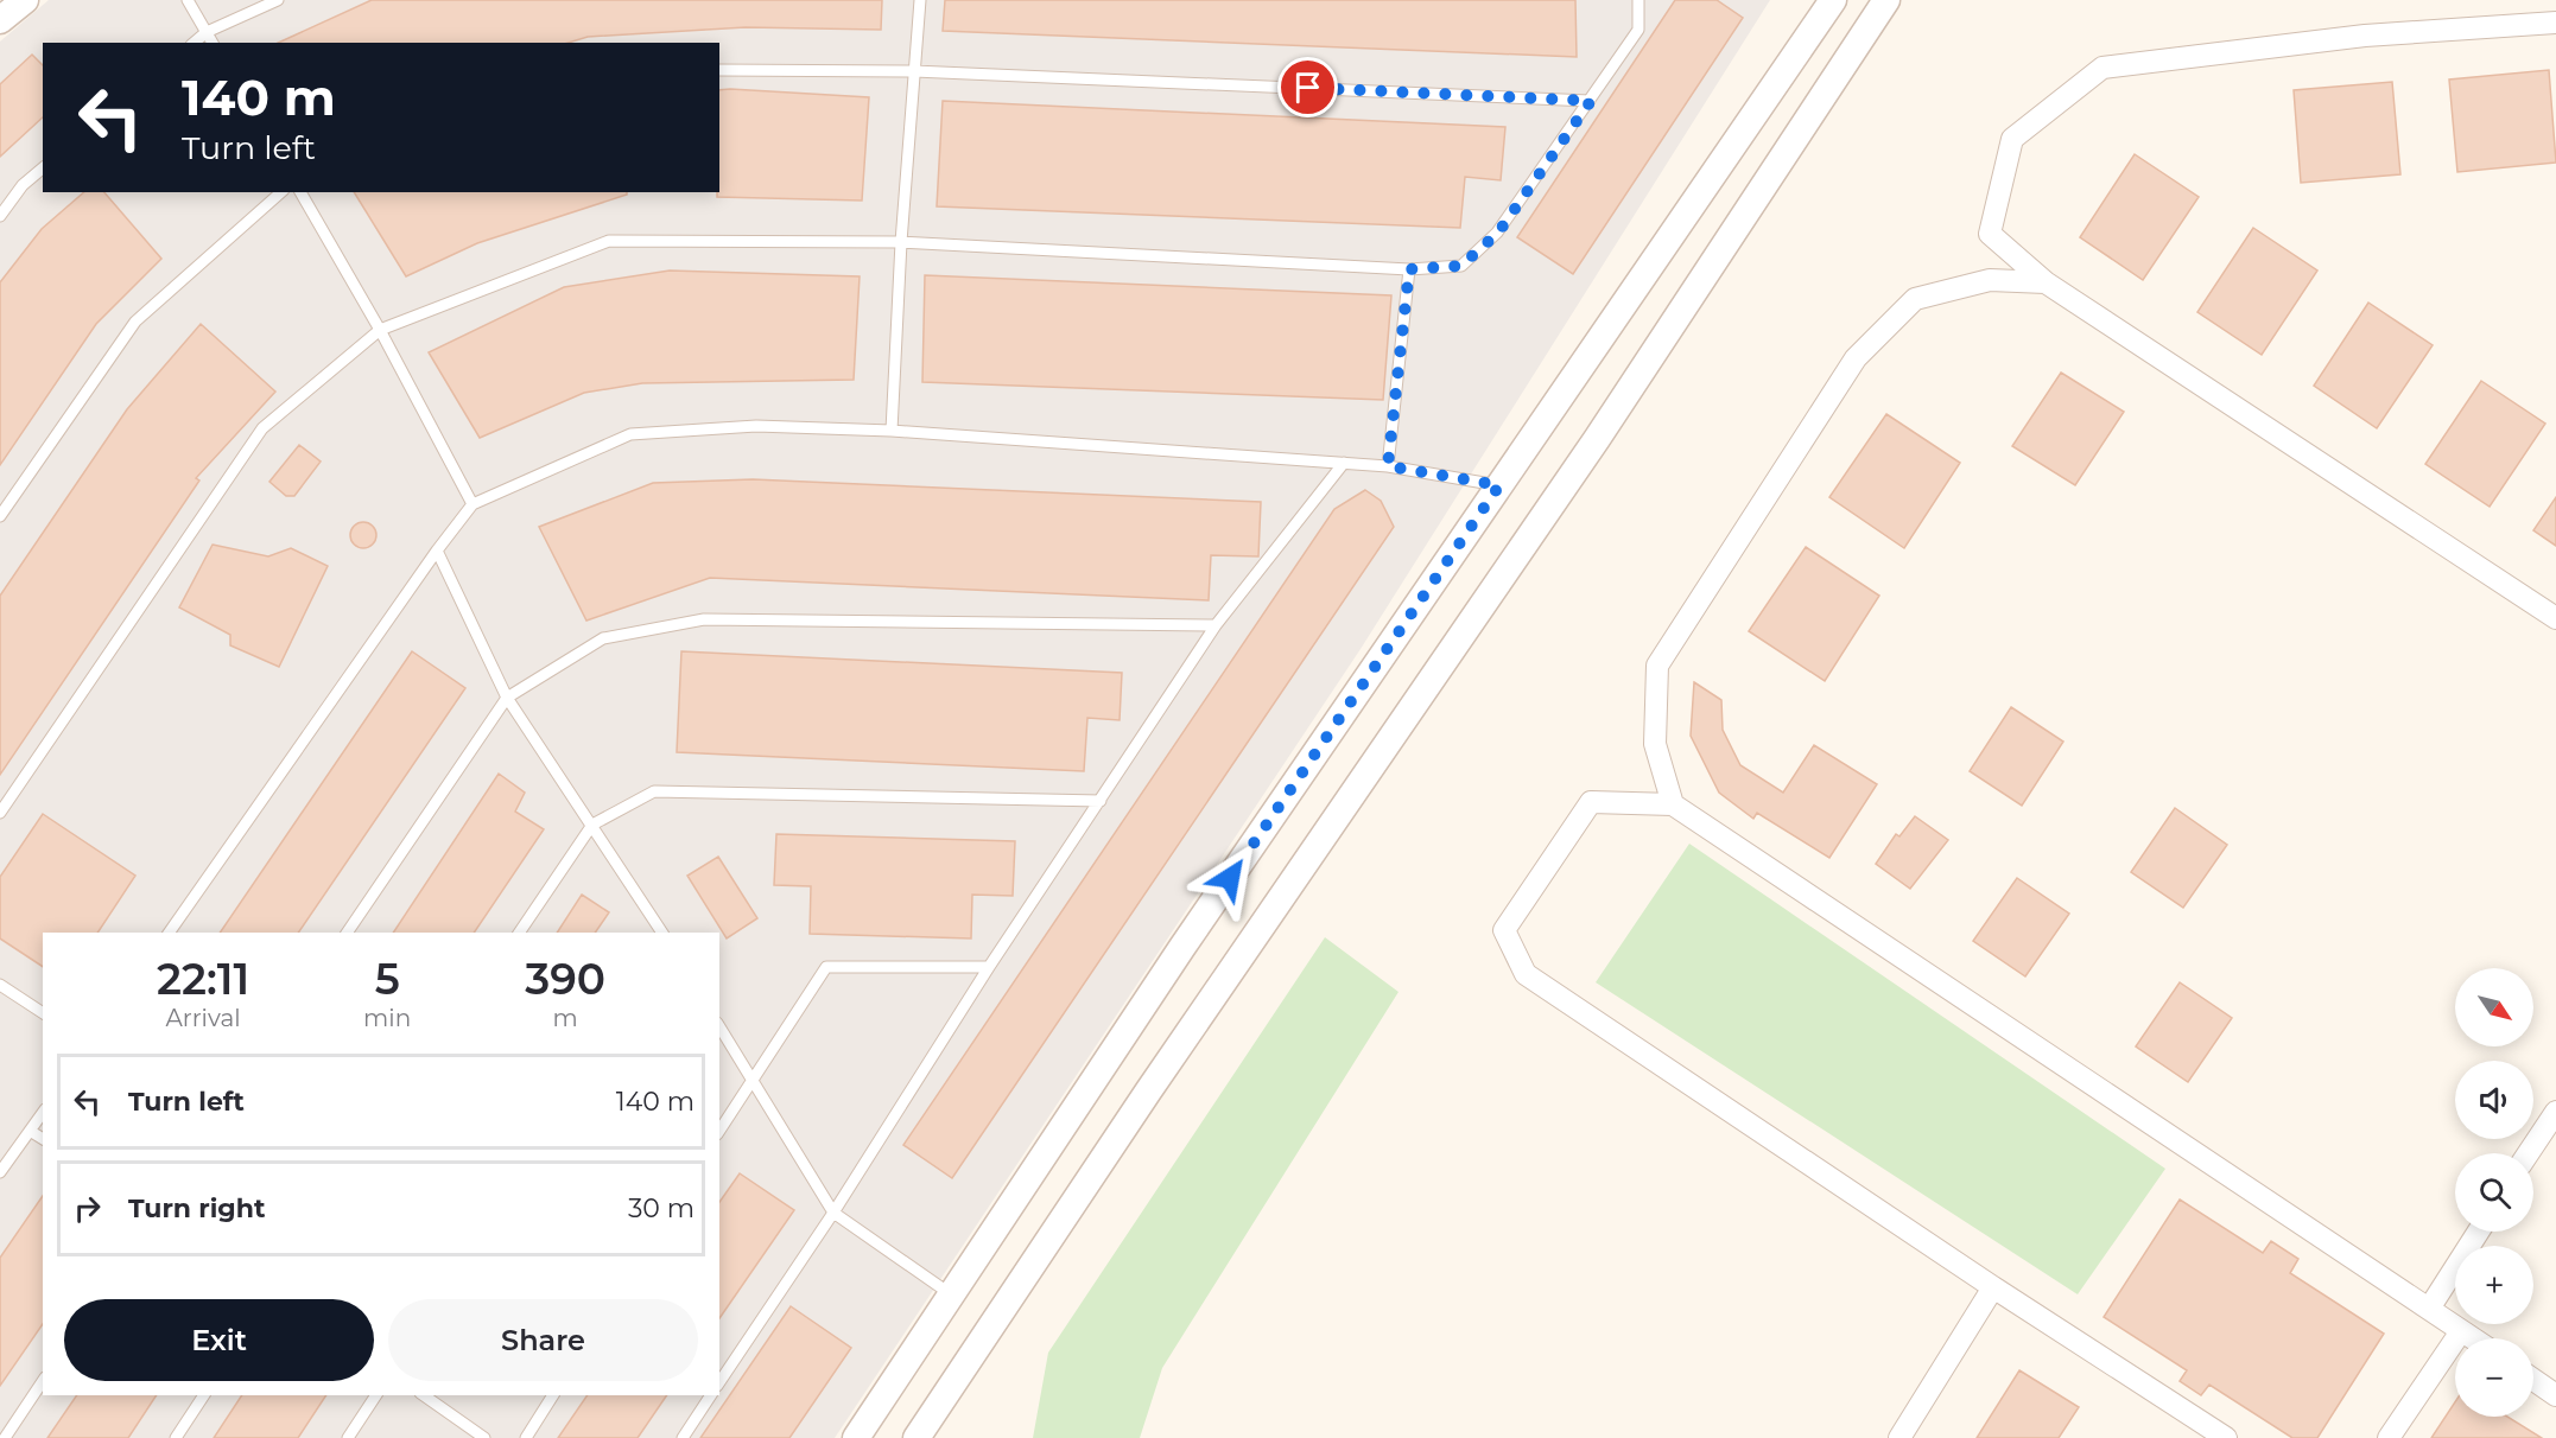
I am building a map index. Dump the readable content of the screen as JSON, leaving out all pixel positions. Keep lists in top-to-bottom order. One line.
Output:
{"north":"bottom right","page":{"turn":["140 m","Turn left"],"eta":["22:11","Arrival","5","min","390","m"],"map_buttons":["+","−"],"list":[{"name":"Turn left","value":"140 m"},{"name":"Turn right","value":"30 m"}],"buttons":["Exit","Share"]}}
